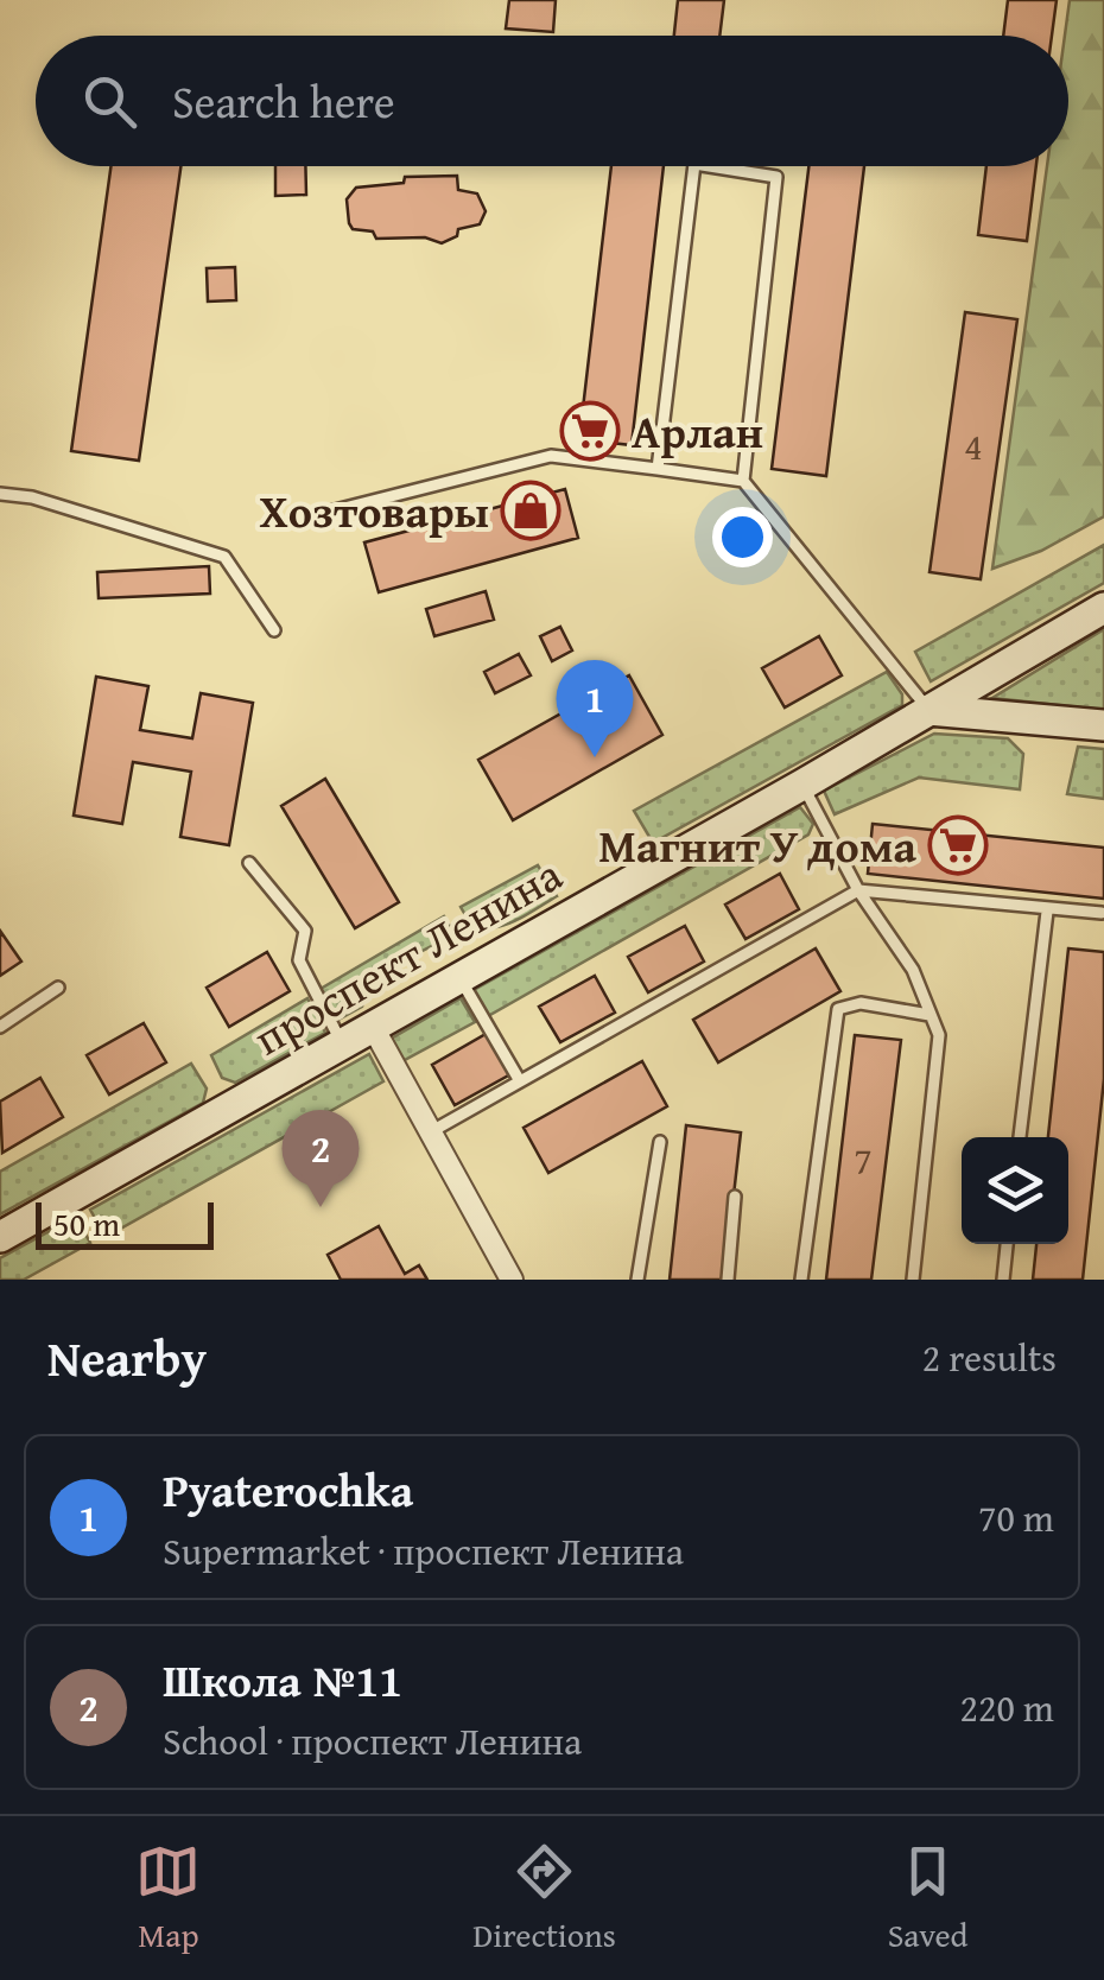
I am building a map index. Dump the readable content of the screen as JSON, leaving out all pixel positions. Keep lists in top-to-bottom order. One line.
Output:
{"streets":{"street":["проспект Ленина"]},"places":{"supermarket":["Арлан","Магнит У дома"],"shop":["Хозтовары"]},"house_numbers":["4","7"],"scale_bar":"50 m","page":{"search":"Search here","pins":["1","2"],"scale":"50 m","heading":["Nearby","2 results"],"list":[{"mark":"1","name":"Pyaterochka","note":"Supermarket · проспект Ленина","value":"70 m"},{"mark":"2","name":"Школа №11","note":"School · проспект Ленина","value":"220 m"}],"nav":["Map","Directions","Saved"]}}
